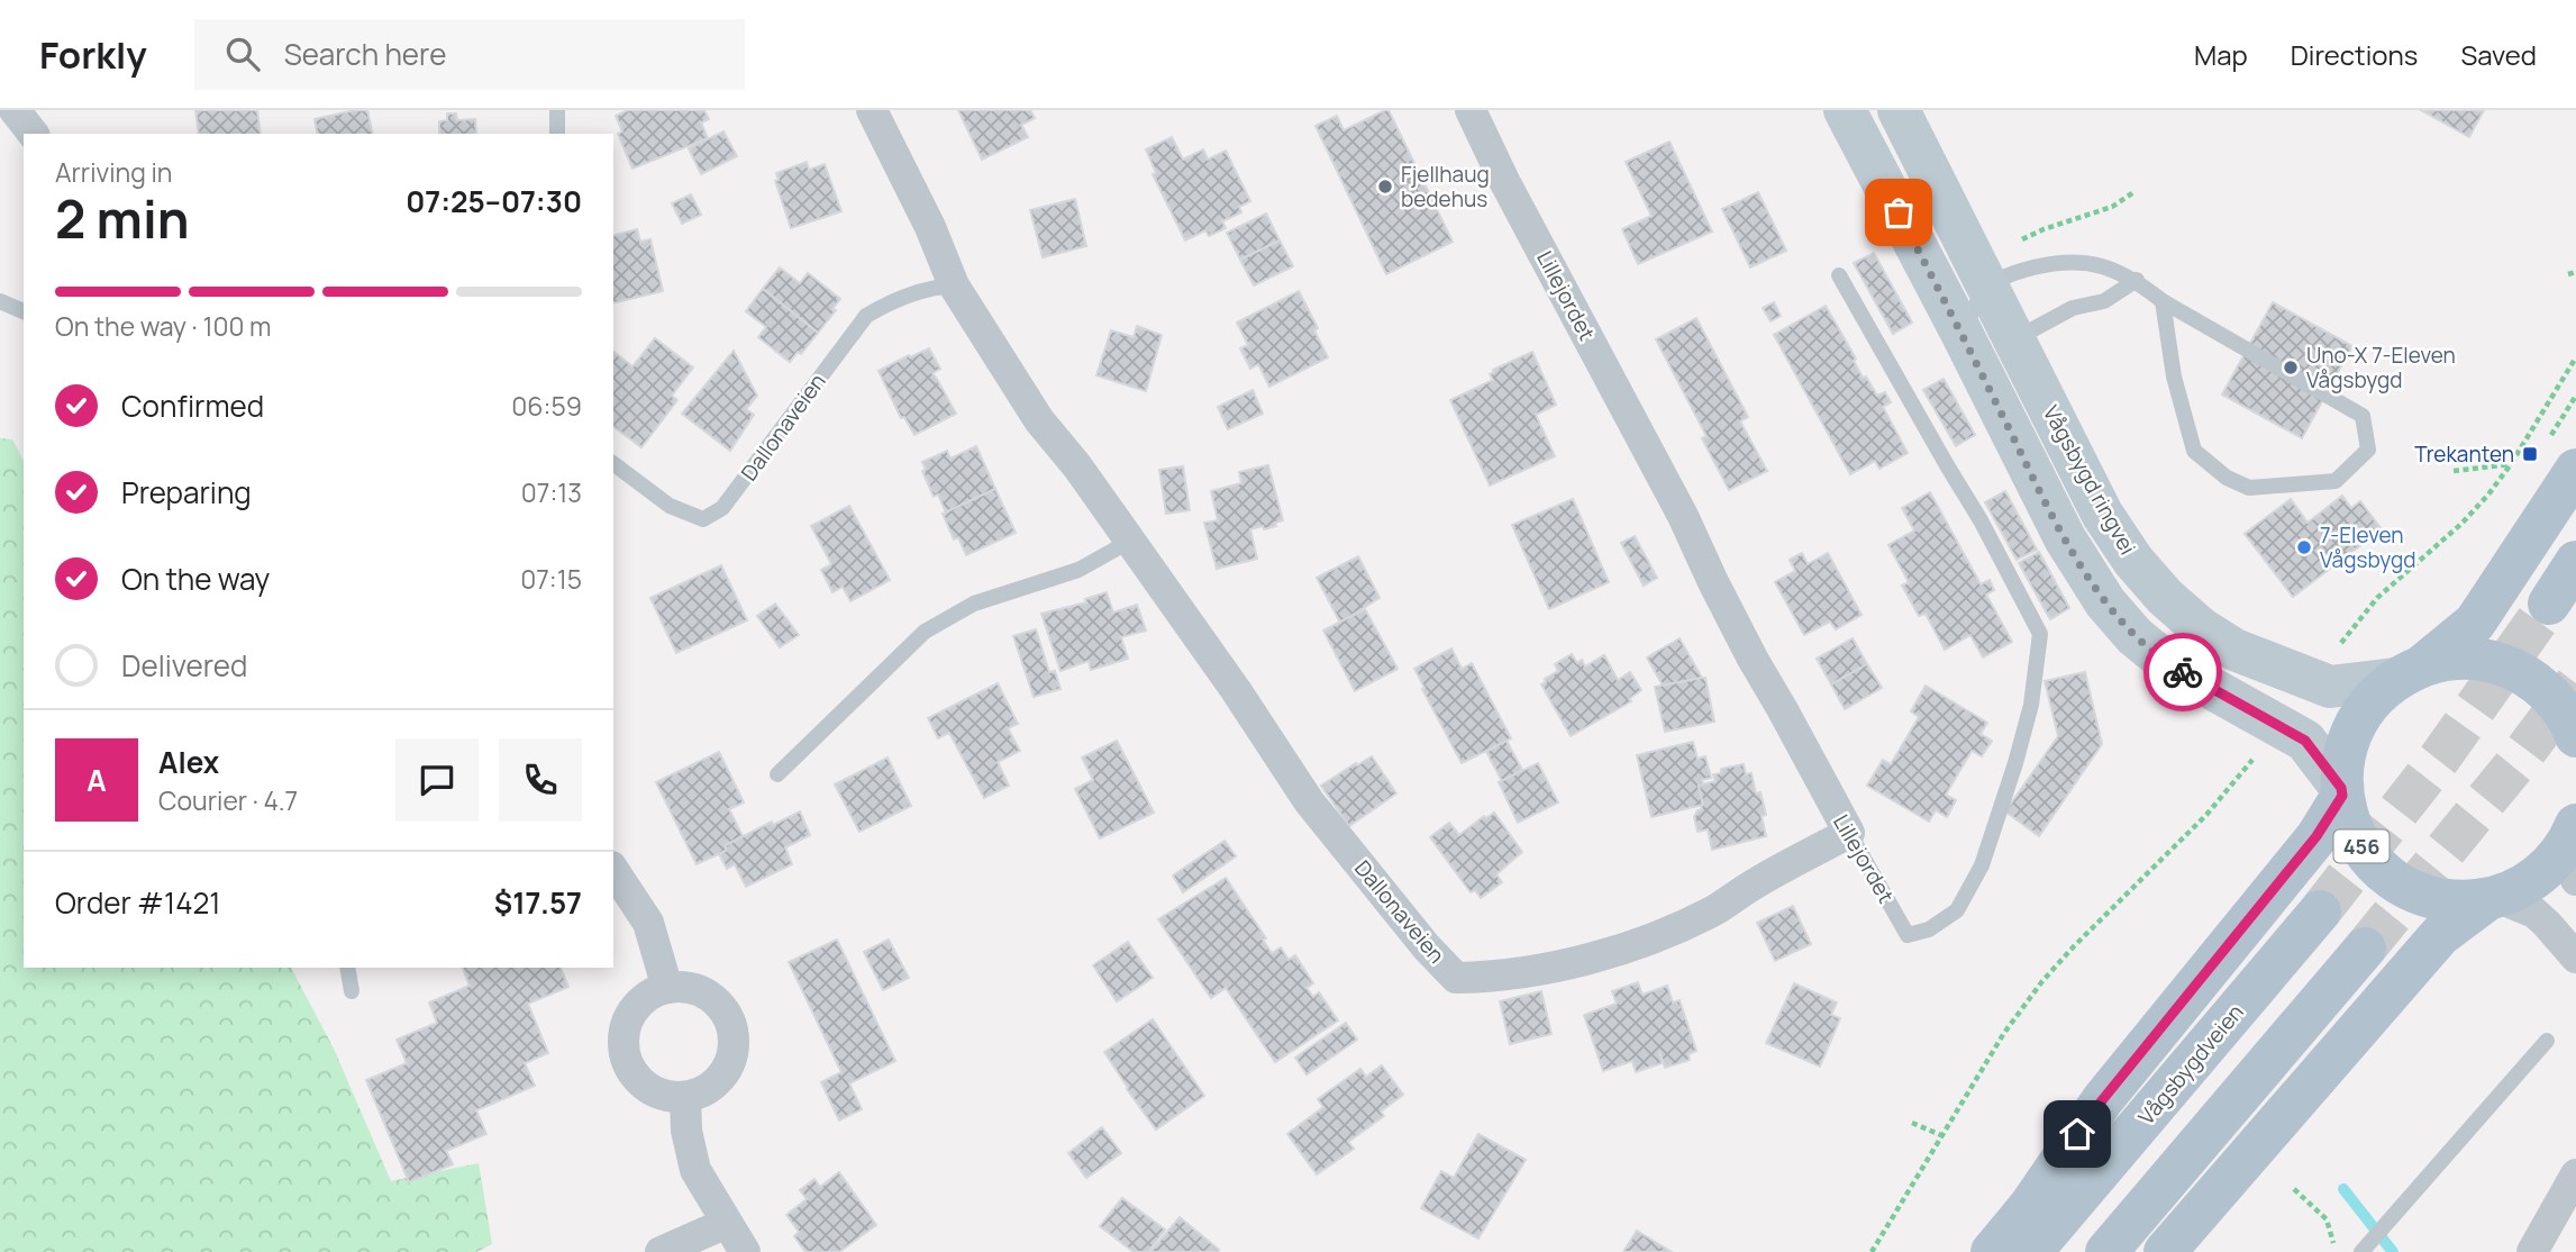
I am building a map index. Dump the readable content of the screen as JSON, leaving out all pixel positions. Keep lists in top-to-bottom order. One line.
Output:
{"streets":{"main road":["456","Vågsbygdveien"],"street":["Lillejordet","Dallonaveien","Vågsbygd ringvei"]},"crossings":[["Lillejordet","Dallonaveien"],["Vågsbygd ringvei","456"]],"places":{"other":["Fjellhaug bedehus","Uno-X 7-Eleven Vågsbygd","7-Eleven Vågsbygd"],"transit":["Trekanten"]},"page":{"header":"Forkly","search":"Search here","nav":["Map","Directions","Saved"],"heading":["2 min","Arriving in","07:25–07:30"],"panel":["Alex","Courier · 4.7","Order #1421","$17.57"],"bar":"On the way · 100 m","list":[["Confirmed","06:59"],["Preparing","07:13"],["On the way","07:15"],"Delivered"],"round":"A"}}
